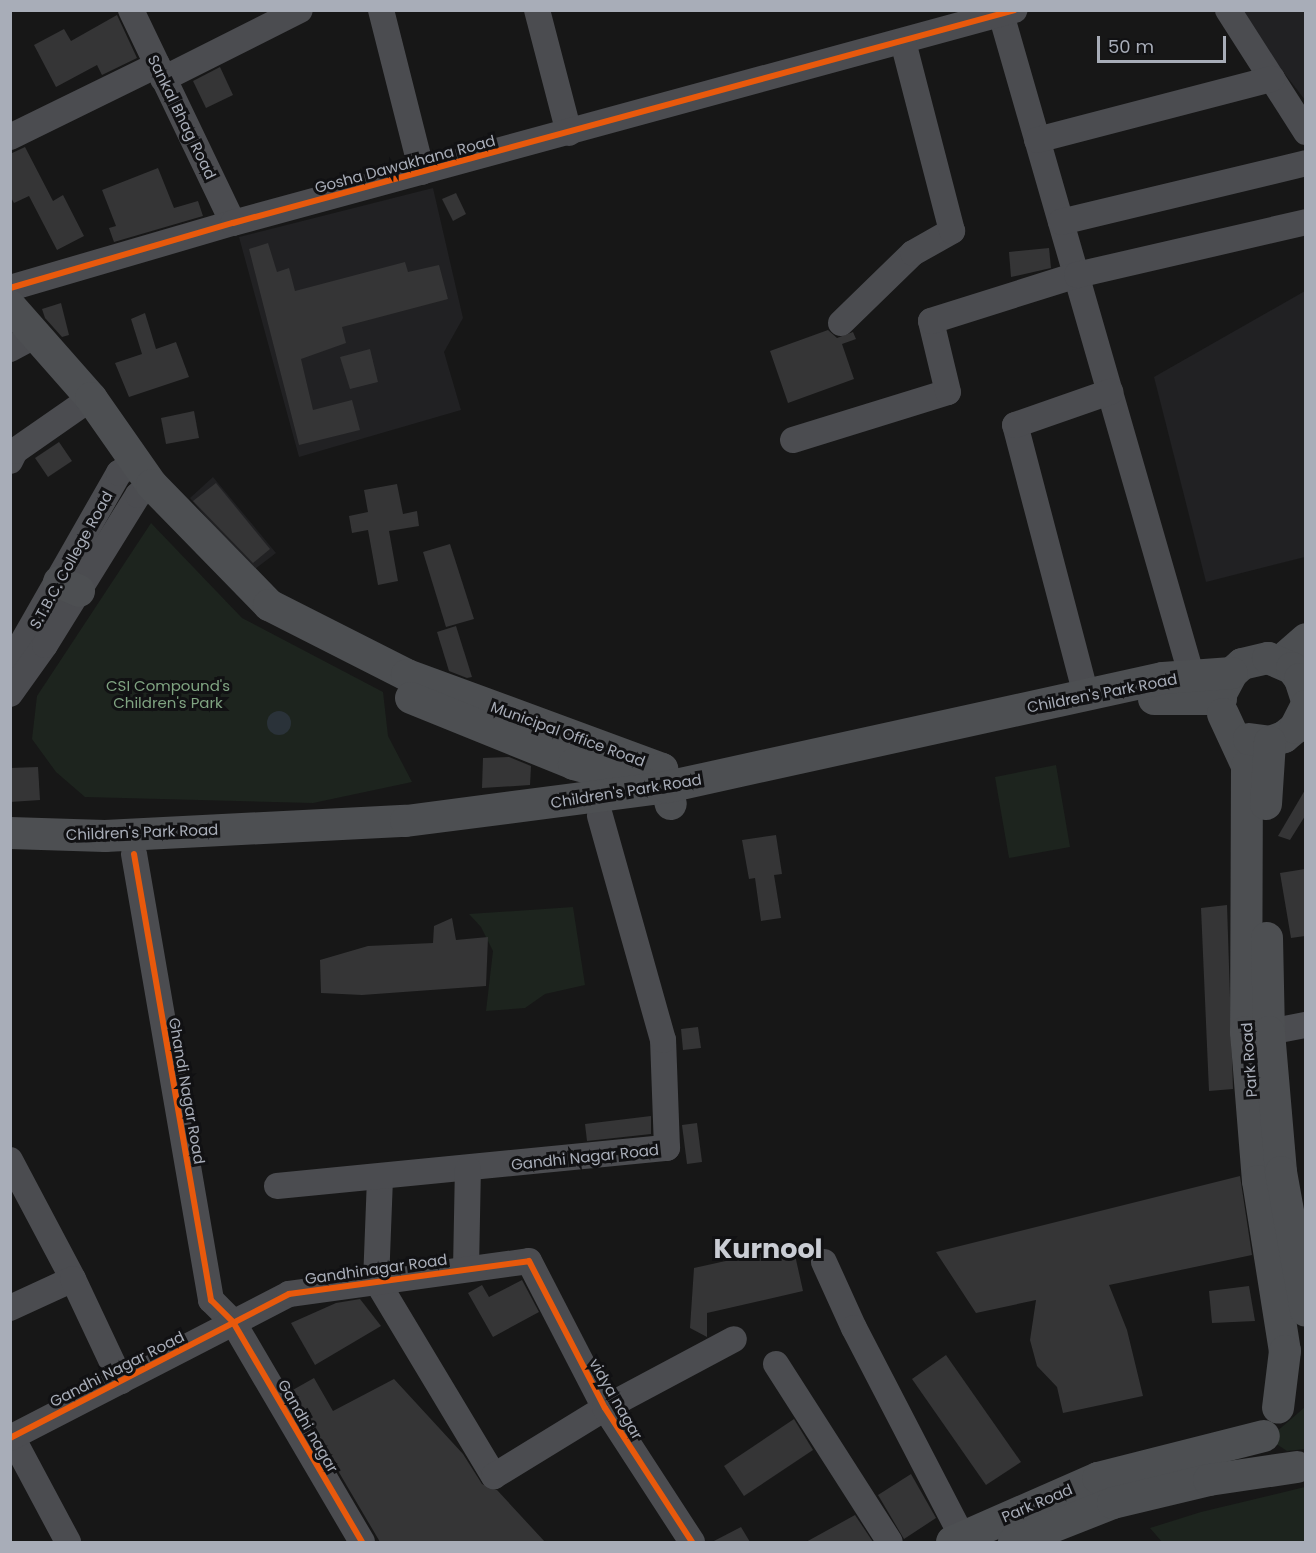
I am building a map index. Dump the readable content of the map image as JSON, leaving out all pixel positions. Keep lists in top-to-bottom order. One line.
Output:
{"streets":{"main road":["Children's Park Road","Municipal Office Road","Park Road"],"street":["Sankal Bhag Road","Gosha Dawakhana Road","S.T.B.C. College Road","Ghandi Nagar Road","Gandhi Nagar Road","Gandhinagar Road","vidya nagar","Gandhi nagar"]},"crossings":[["Sankal Bhag Road","Gosha Dawakhana Road"],["Children's Park Road","Municipal Office Road"],["Children's Park Road","Park Road"],["Children's Park Road","Ghandi Nagar Road"],["Children's Park Road","Gandhi Nagar Road"],["Ghandi Nagar Road","Gandhi Nagar Road"],["Ghandi Nagar Road","Gandhinagar Road"],["Ghandi Nagar Road","Gandhi nagar"],["Gandhi Nagar Road","Gandhinagar Road"],["Gandhi Nagar Road","Gandhi nagar"],["Gandhinagar Road","vidya nagar"],["Gandhinagar Road","Gandhi nagar"]],"districts":["Kurnool"],"parks":["CSI Compound's Children's Park"],"scale_bar":"50 m"}
